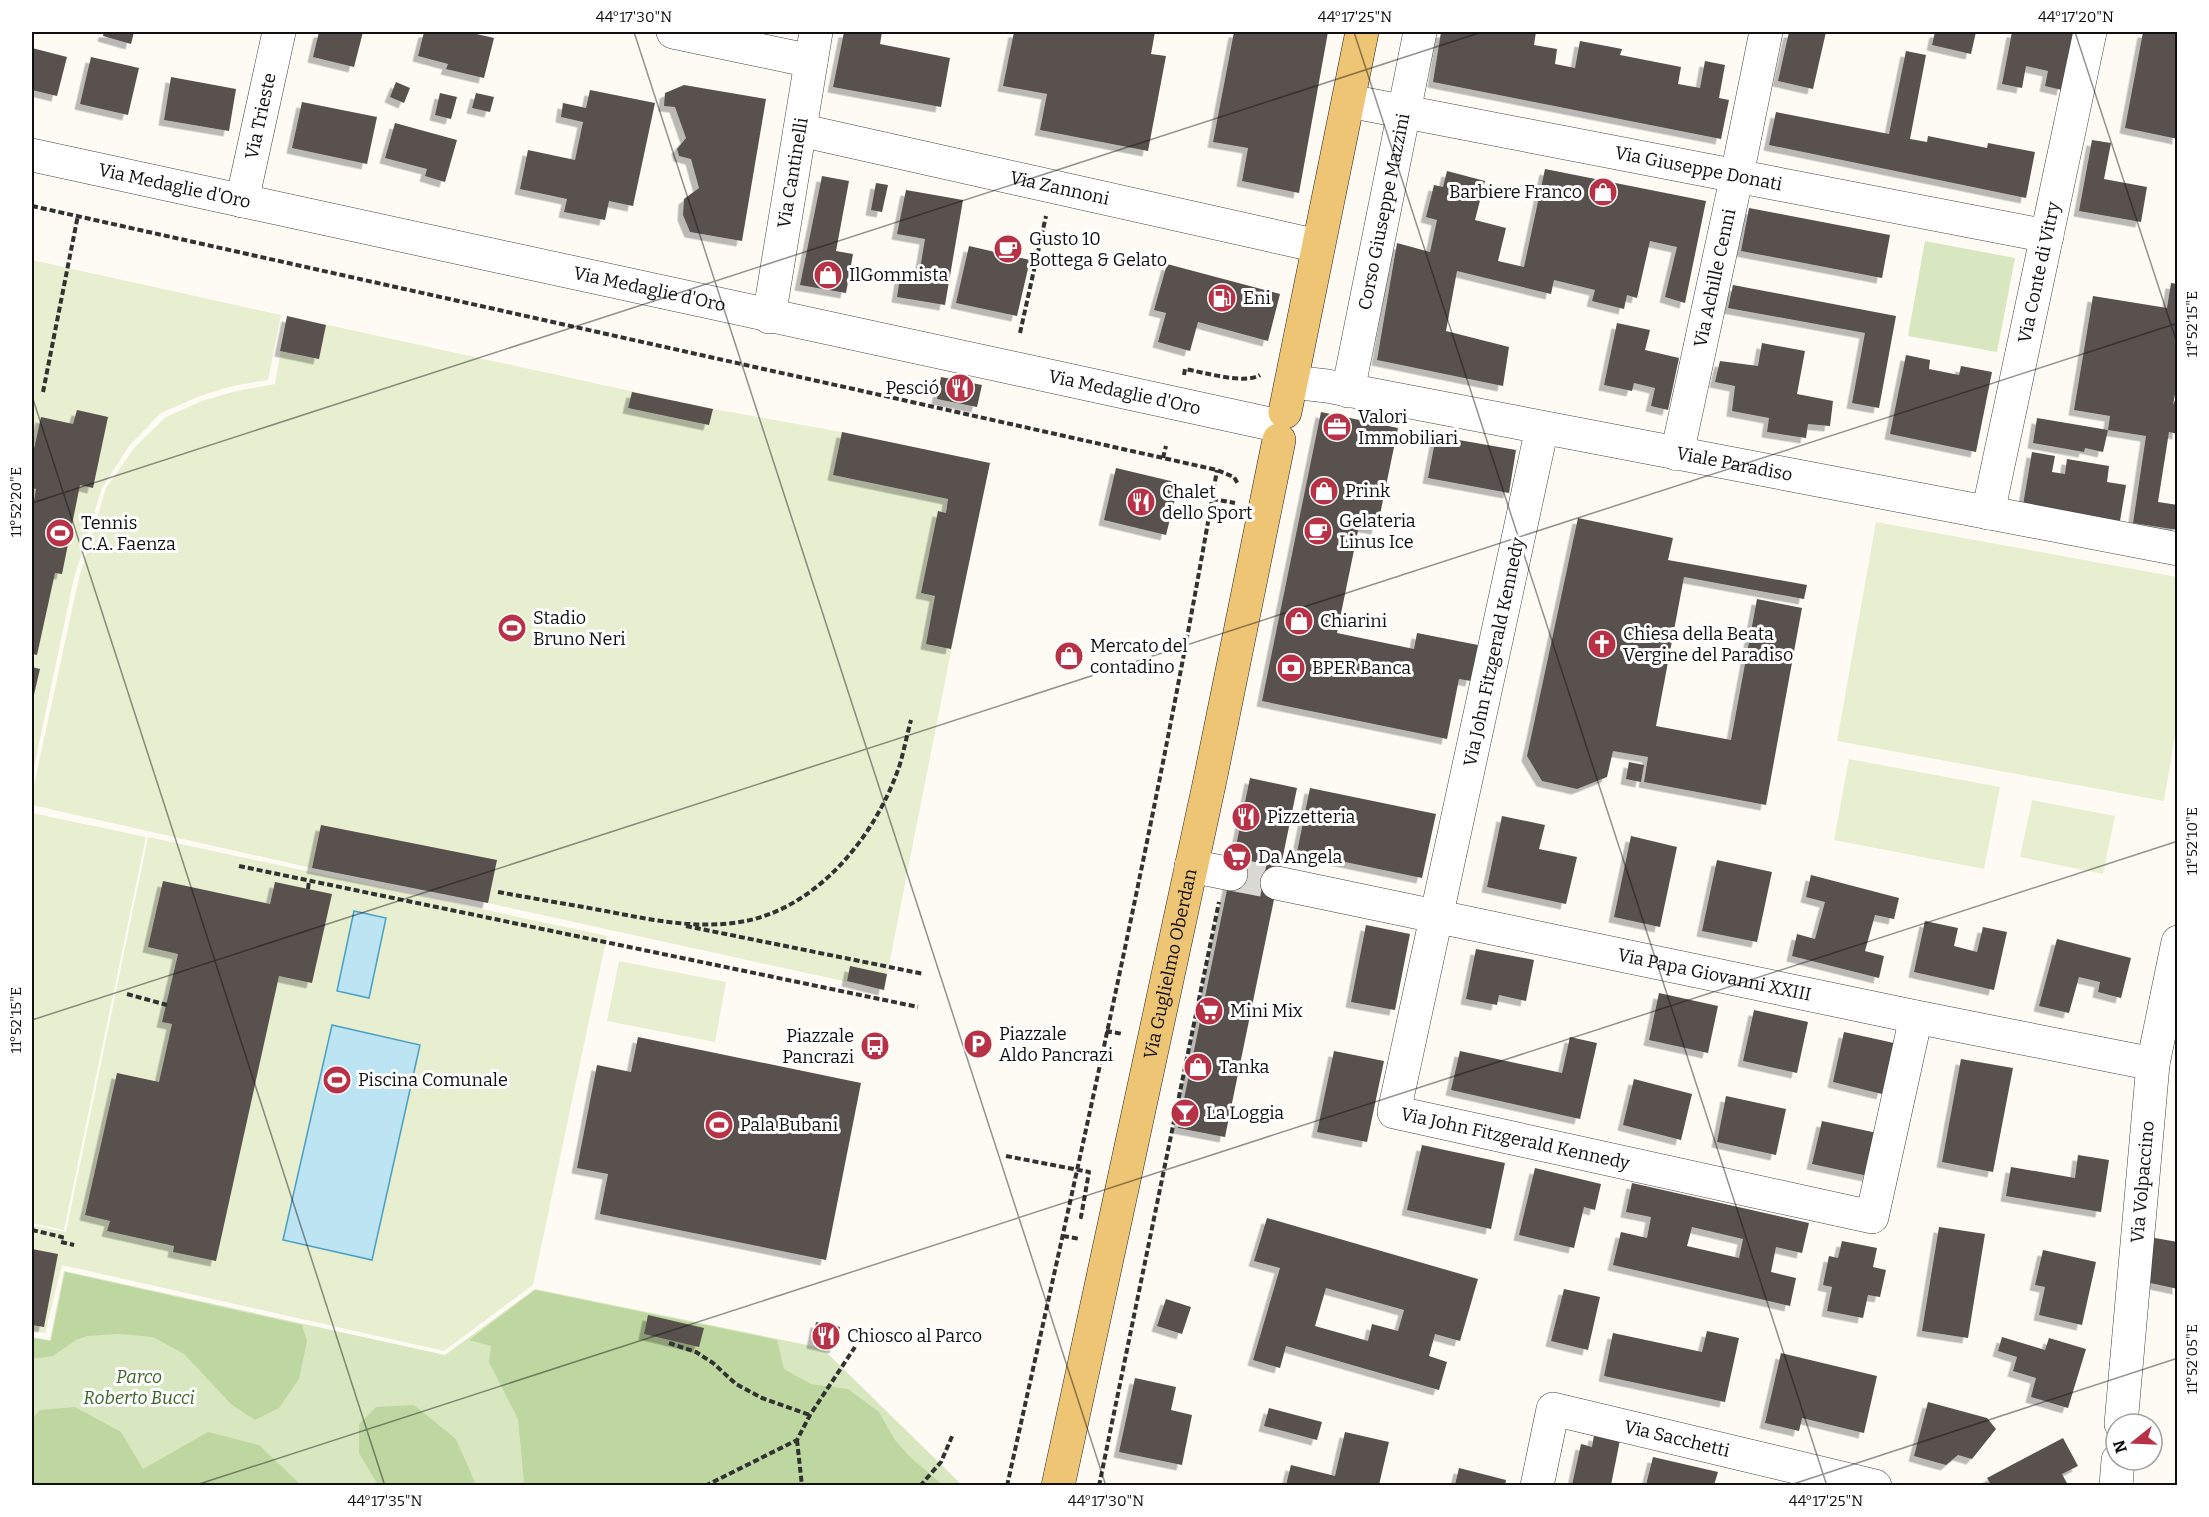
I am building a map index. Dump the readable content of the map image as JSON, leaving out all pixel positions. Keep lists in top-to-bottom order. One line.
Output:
{"streets":{"main road":["Via Guglielmo Oberdan"],"street":["Via Trieste","Via Giuseppe Donati","Via Cantinelli","Via Medaglie d'Oro","Via Zannoni","Corso Giuseppe Mazzini","Via Conte di Vitry","Via Achille Cenni","Viale Paradiso","Via John Fitzgerald Kennedy","Via Papa Giovanni XXIII","Via Volpaccino","Via Sacchetti"]},"crossings":[["Via Trieste","Via Medaglie d'Oro"],["Via Giuseppe Donati","Corso Giuseppe Mazzini"],["Via Giuseppe Donati","Via Conte di Vitry"],["Via Giuseppe Donati","Via Achille Cenni"],["Via Cantinelli","Via Medaglie d'Oro"],["Via Cantinelli","Via Zannoni"],["Via Medaglie d'Oro","Viale Paradiso"],["Via Medaglie d'Oro","Via Guglielmo Oberdan"],["Corso Giuseppe Mazzini","Viale Paradiso"],["Via Conte di Vitry","Viale Paradiso"],["Via Achille Cenni","Viale Paradiso"],["Viale Paradiso","Via John Fitzgerald Kennedy"],["Viale Paradiso","Via Guglielmo Oberdan"],["Via John Fitzgerald Kennedy","Via Papa Giovanni XXIII"],["Via Papa Giovanni XXIII","Via Volpaccino"]],"parks":["Parco Roberto Bucci"],"places":{"shop":["Barbiere Franco","IlGommista","Prink","Chiarini","Mercato del contadino","Tanka"],"cafe":["Gusto 10 Bottega & Gelato","Gelateria Linus Ice"],"fuel station":["Eni"],"restaurant":["Pesció","Chalet dello Sport","Pizzetteria","Chiosco al Parco"],"office":["Valori Immobiliari"],"sports":["Tennis C.A. Faenza","Stadio Bruno Neri","Piscina Comunale","Pala Bubani"],"church":["Chiesa della Beata Vergine del Paradiso"],"bank":["BPER Banca"],"supermarket":["Da Angela","Mini Mix"],"parking":["Piazzale Aldo Pancrazi"],"bus stop":["Piazzale Pancrazi"],"bar":["La Loggia"]},"north":"left","coordinates":["44°17'30\"N","44°17'25\"N","44°17'20\"N","11°52'15\"E","11°52'20\"E","11°52'10\"E","11°52'05\"E","44°17'35\"N"]}
